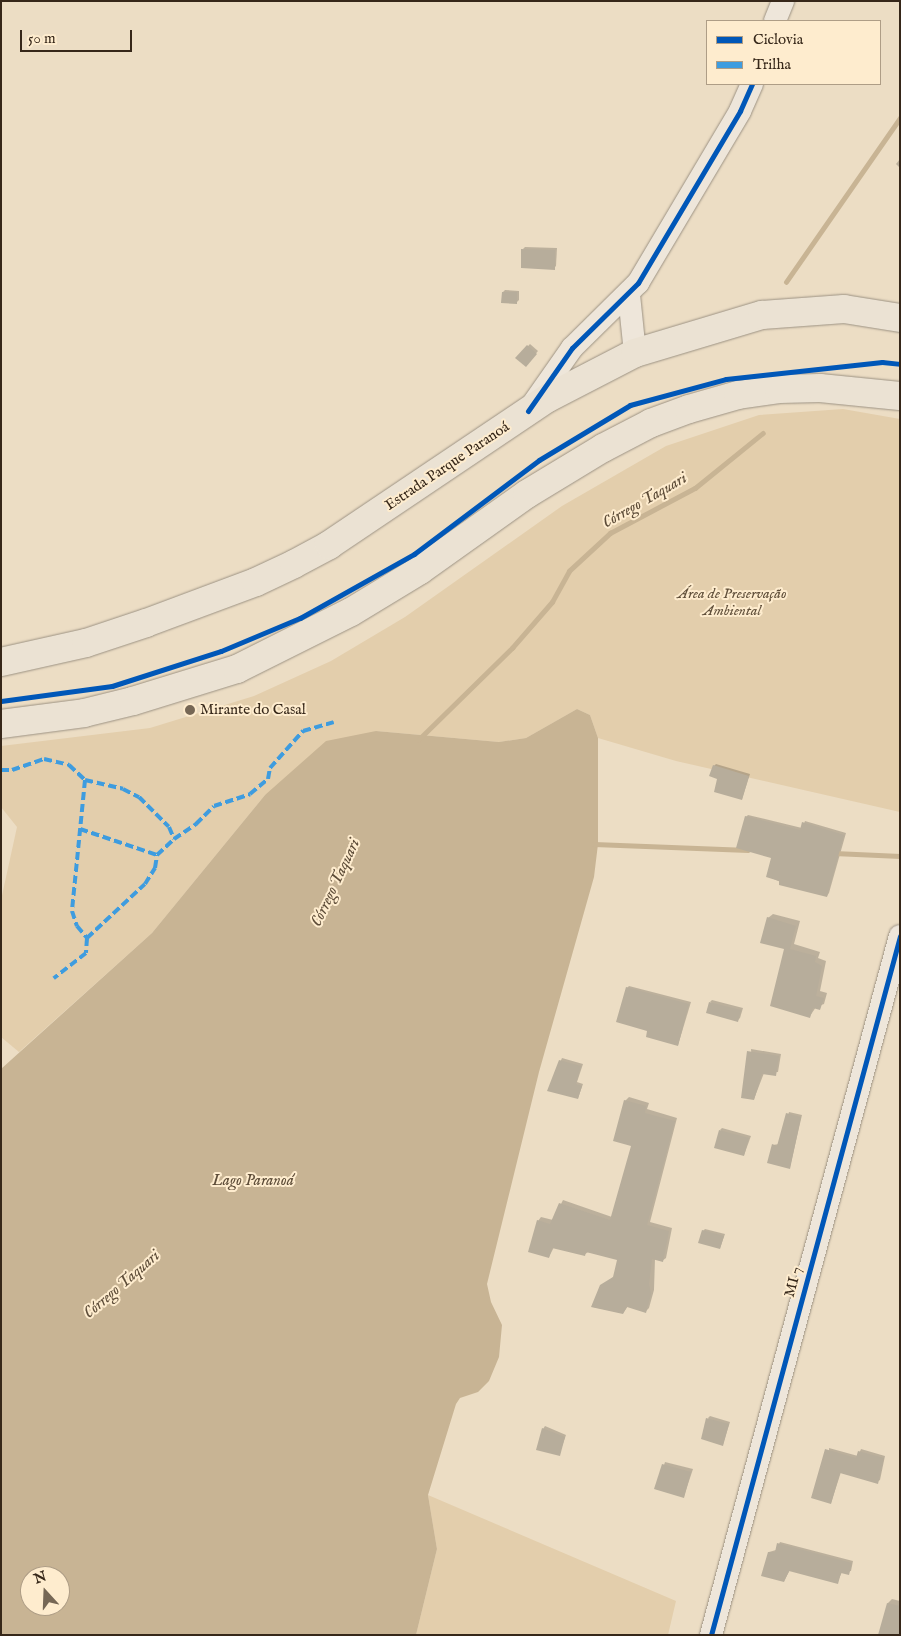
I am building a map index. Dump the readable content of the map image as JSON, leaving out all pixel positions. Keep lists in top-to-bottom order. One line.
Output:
{"streets":{"main road":["Estrada Parque Paranoá"],"street":["MI 7"]},"water":["Córrego Taquari","Lago Paranoá"],"parks":["Área de Preservação Ambiental"],"places":["Mirante do Casal"],"legend":["Ciclovia","Trilha"],"scale_bar":"50 m","north":"top"}
